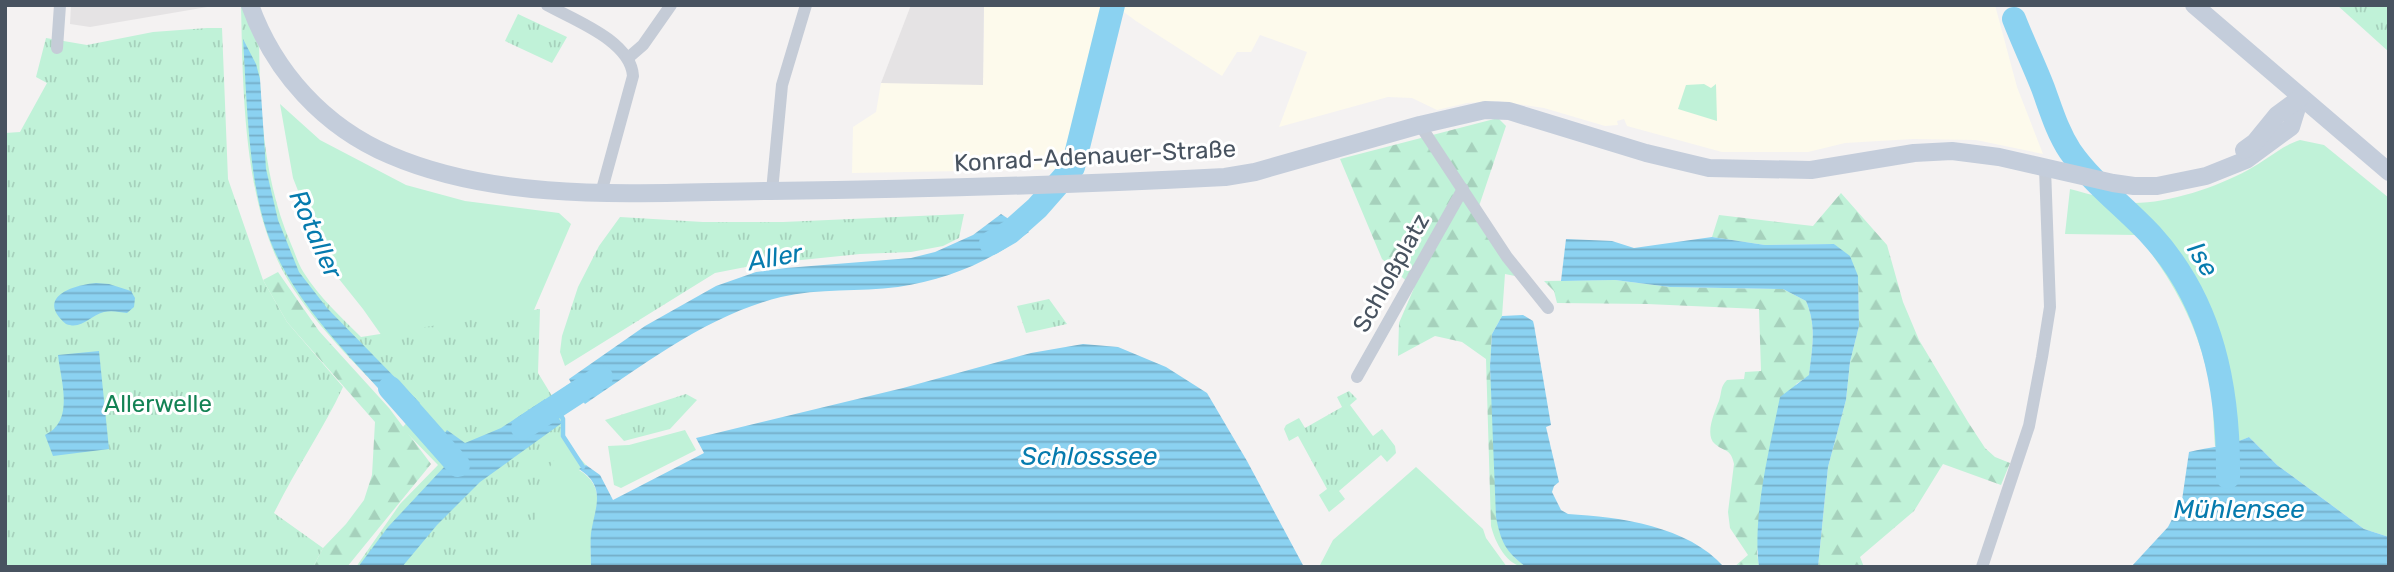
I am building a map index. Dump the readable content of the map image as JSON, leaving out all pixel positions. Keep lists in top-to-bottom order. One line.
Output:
{"streets":{"street":["Konrad-Adenauer-Straße","Schloßplatz"]},"water":["Rotaller","Aller","Ise","Schlosssee","Mühlensee"],"parks":["Allerwelle"]}
